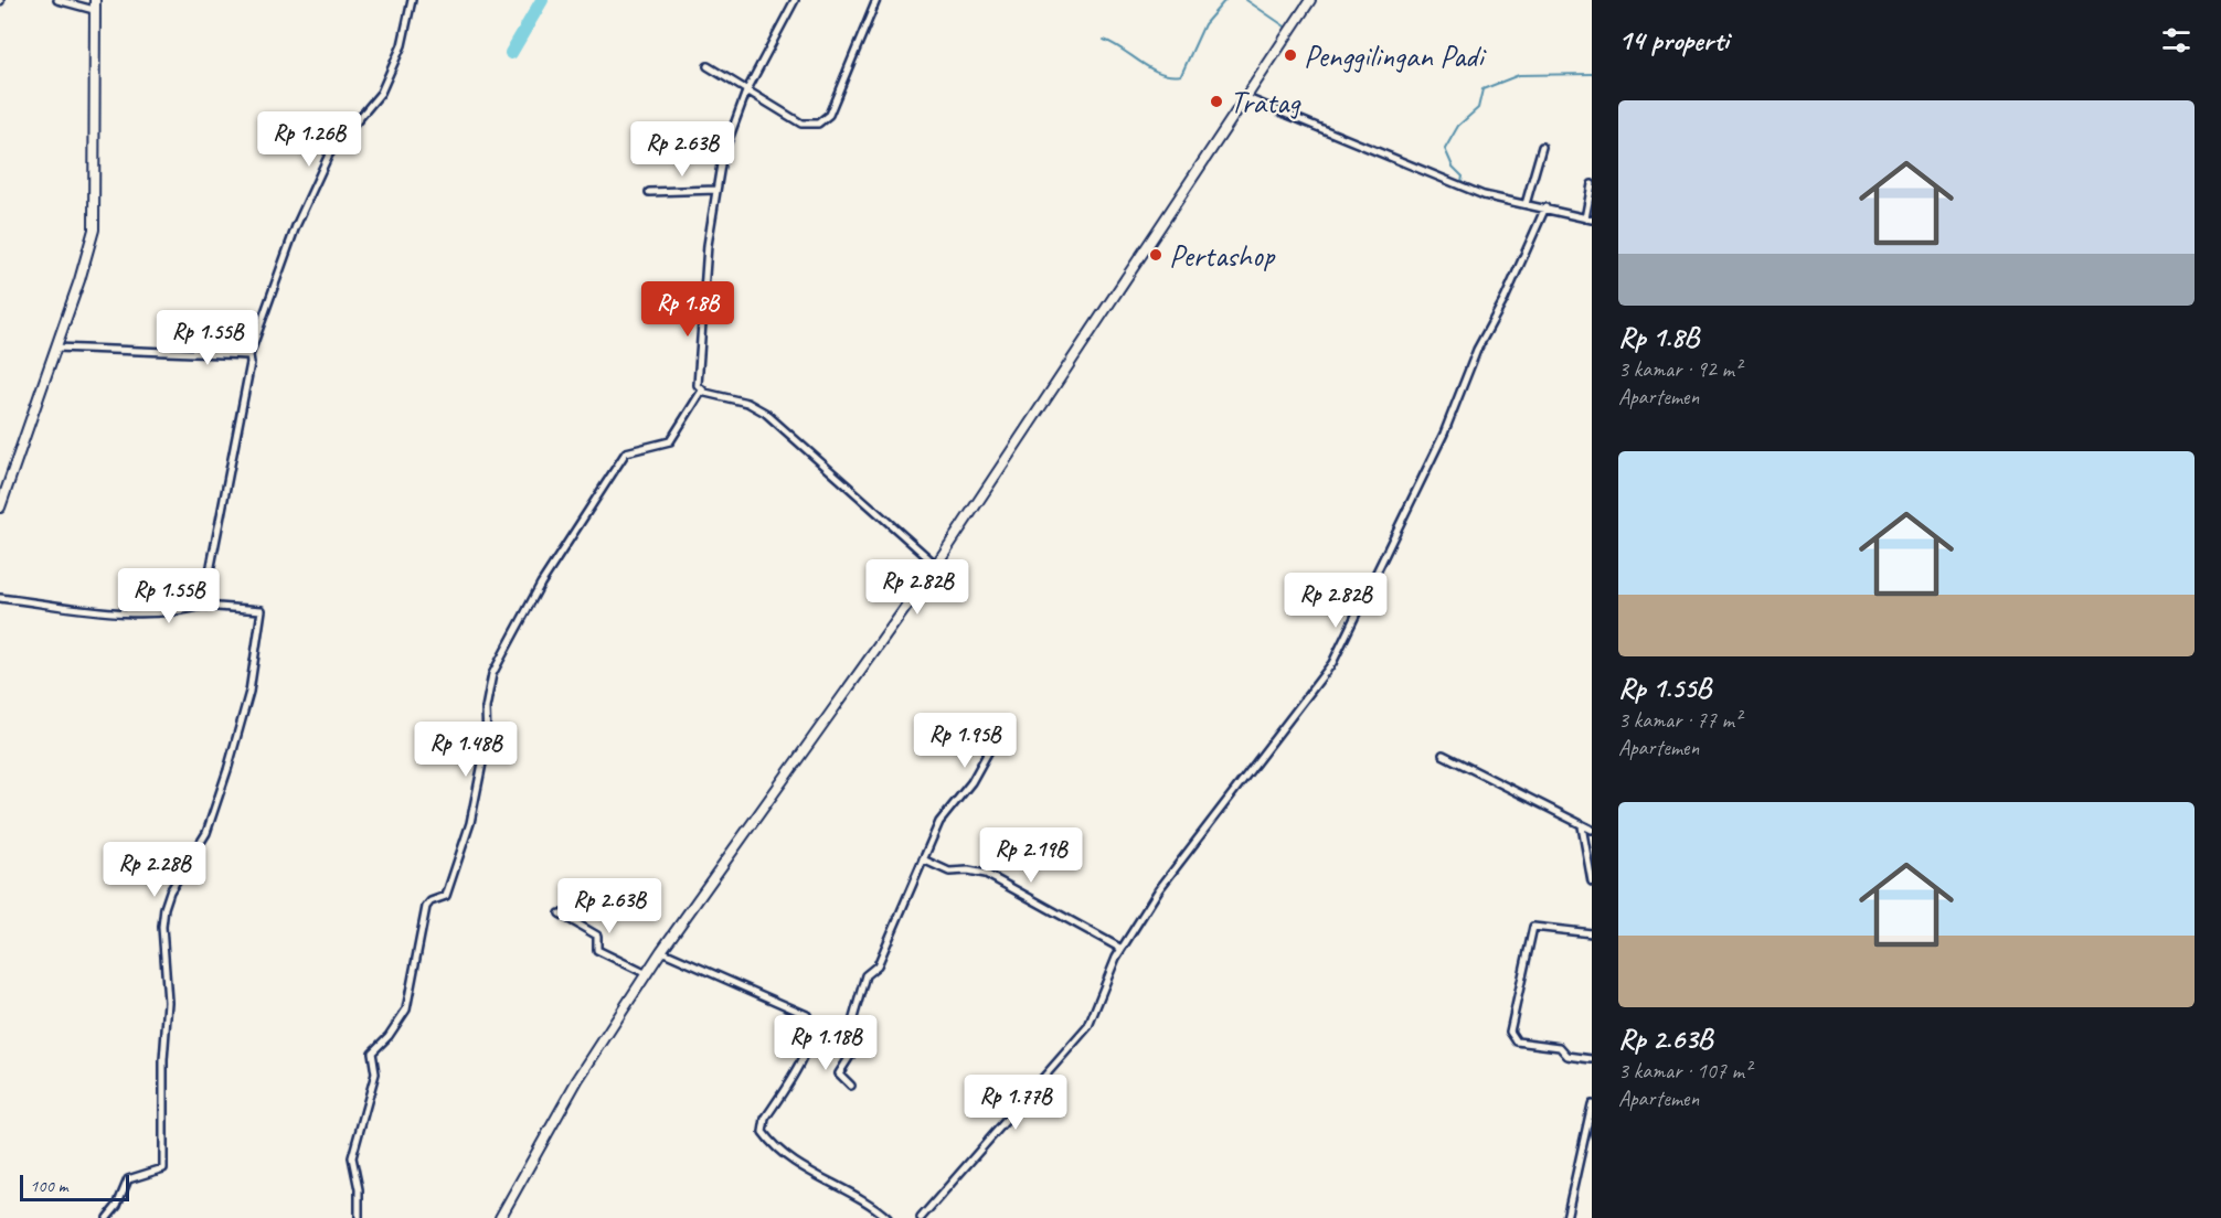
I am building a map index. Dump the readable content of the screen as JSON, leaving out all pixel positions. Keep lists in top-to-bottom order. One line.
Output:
{"places":["Penggilingan Padi","Tratag","Pertashop"],"scale_bar":"100 m","page":{"heading":"14 properti","list":[{"name":"Rp 1.8B","note":"3 kamar · 92 m² · Apartemen"},{"name":"Rp 1.55B","note":"3 kamar · 77 m² · Apartemen"},{"name":"Rp 2.63B","note":"3 kamar · 107 m² · Apartemen"}],"price":["Rp 1.26B","Rp 2.63B","Rp 1.8B","Rp 1.55B","Rp 2.82B","Rp 1.55B","Rp 2.82B","Rp 1.95B","Rp 1.48B","Rp 2.19B","Rp 2.28B","Rp 2.63B","Rp 1.18B","Rp 1.77B"],"scale":"100 m"}}
